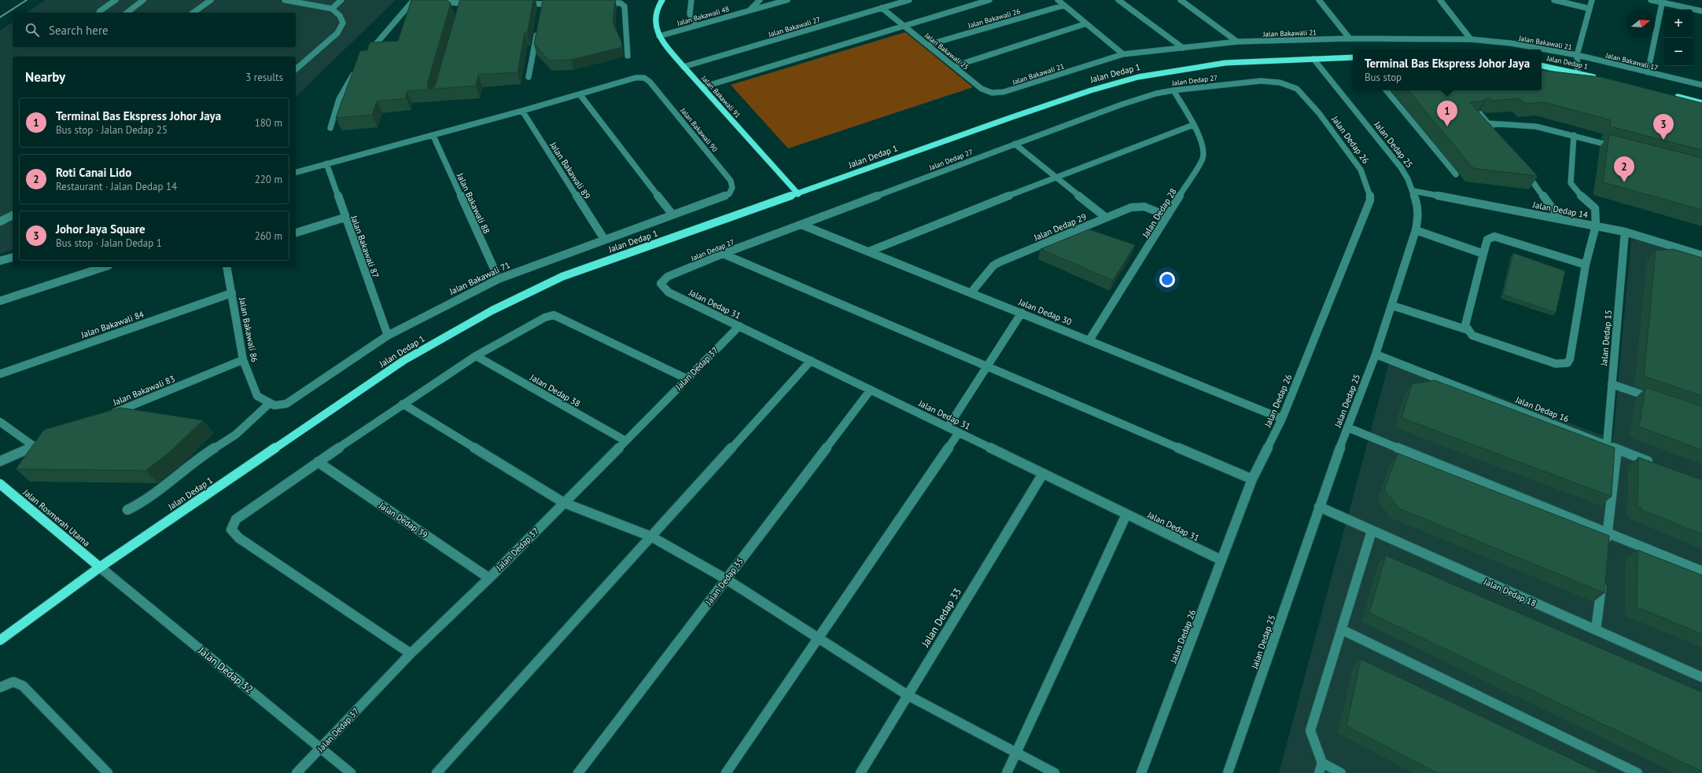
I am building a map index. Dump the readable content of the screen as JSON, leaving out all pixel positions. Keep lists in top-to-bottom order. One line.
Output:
{"streets":{"main road":["Jalan Dedap 1","Jalan Bakawali 91","Jalan Rosmerah Utama"],"street":["Jalan Bakawali 48","Jalan Bakawali 26","Jalan Bakawali 27","Jalan Bakawali 21","Jalan Bakawali 25","Jalan Bakawali 17","Jalan Dedap 27","Jalan Bakawali 90","Jalan Dedap 26","Jalan Dedap 25","Jalan Bakawali 89","Jalan Bakawali 88","Jalan Dedap 14","Jalan Dedap 28","Jalan Dedap 29","Jalan Bakawali 87","Jalan Bakawali 71","Jalan Dedap 31","Jalan Dedap 30","Jalan Bakawali 84","Jalan Bakawali 86","Jalan Dedap 15","Jalan Dedap 37","Jalan Bakawali 83","Jalan Dedap 38","Jalan Dedap 16","Jalan Dedap 39","Jalan Dedap 35","Jalan Dedap 18","Jalan Dedap 33","Jalan Dedap 32"]},"crossings":[["Jalan Bakawali 48","Jalan Bakawali 91"],["Jalan Bakawali 26","Jalan Bakawali 25"],["Jalan Bakawali 27","Jalan Bakawali 25"],["Jalan Bakawali 27","Jalan Bakawali 91"],["Jalan Bakawali 21","Jalan Bakawali 25"],["Jalan Bakawali 21","Jalan Bakawali 17"],["Jalan Dedap 1","Jalan Bakawali 91"],["Jalan Dedap 1","Jalan Dedap 25"],["Jalan Dedap 1","Jalan Rosmerah Utama"],["Jalan Dedap 1","Jalan Dedap 32"],["Jalan Dedap 27","Jalan Dedap 26"],["Jalan Dedap 27","Jalan Dedap 28"],["Jalan Dedap 27","Jalan Dedap 31"],["Jalan Dedap 27","Jalan Dedap 30"],["Jalan Bakawali 90","Jalan Bakawali 71"],["Jalan Dedap 26","Jalan Dedap 31"],["Jalan Dedap 26","Jalan Dedap 30"],["Jalan Dedap 25","Jalan Dedap 14"],["Jalan Dedap 25","Jalan Dedap 16"],["Jalan Dedap 25","Jalan Dedap 18"],["Jalan Bakawali 89","Jalan Bakawali 71"],["Jalan Bakawali 88","Jalan Bakawali 71"],["Jalan Dedap 14","Jalan Dedap 15"],["Jalan Dedap 28","Jalan Dedap 29"],["Jalan Dedap 28","Jalan Dedap 30"],["Jalan Dedap 29","Jalan Dedap 30"],["Jalan Bakawali 87","Jalan Bakawali 71"],["Jalan Bakawali 71","Jalan Bakawali 86"],["Jalan Dedap 31","Jalan Dedap 37"],["Jalan Dedap 31","Jalan Dedap 35"],["Jalan Dedap 31","Jalan Dedap 33"],["Jalan Bakawali 84","Jalan Bakawali 86"],["Jalan Bakawali 86","Jalan Bakawali 83"],["Jalan Dedap 15","Jalan Dedap 16"],["Jalan Dedap 37","Jalan Dedap 38"],["Jalan Dedap 37","Jalan Dedap 39"],["Jalan Dedap 37","Jalan Dedap 32"],["Jalan Rosmerah Utama","Jalan Dedap 32"]],"north":"right","page":{"map_buttons":["+","−"],"search":"Search here","popup":["Terminal Bas Ekspress Johor Jaya","Bus stop"],"heading":["Nearby","3 results"],"list":[{"mark":"1","name":"Terminal Bas Ekspress Johor Jaya","note":"Bus stop · Jalan Dedap 25","value":"180 m"},{"mark":"2","name":"Roti Canai Lido","note":"Restaurant · Jalan Dedap 14","value":"220 m"},{"mark":"3","name":"Johor Jaya Square","note":"Bus stop · Jalan Dedap 1","value":"260 m"}],"pins":["1","3","2"]}}
